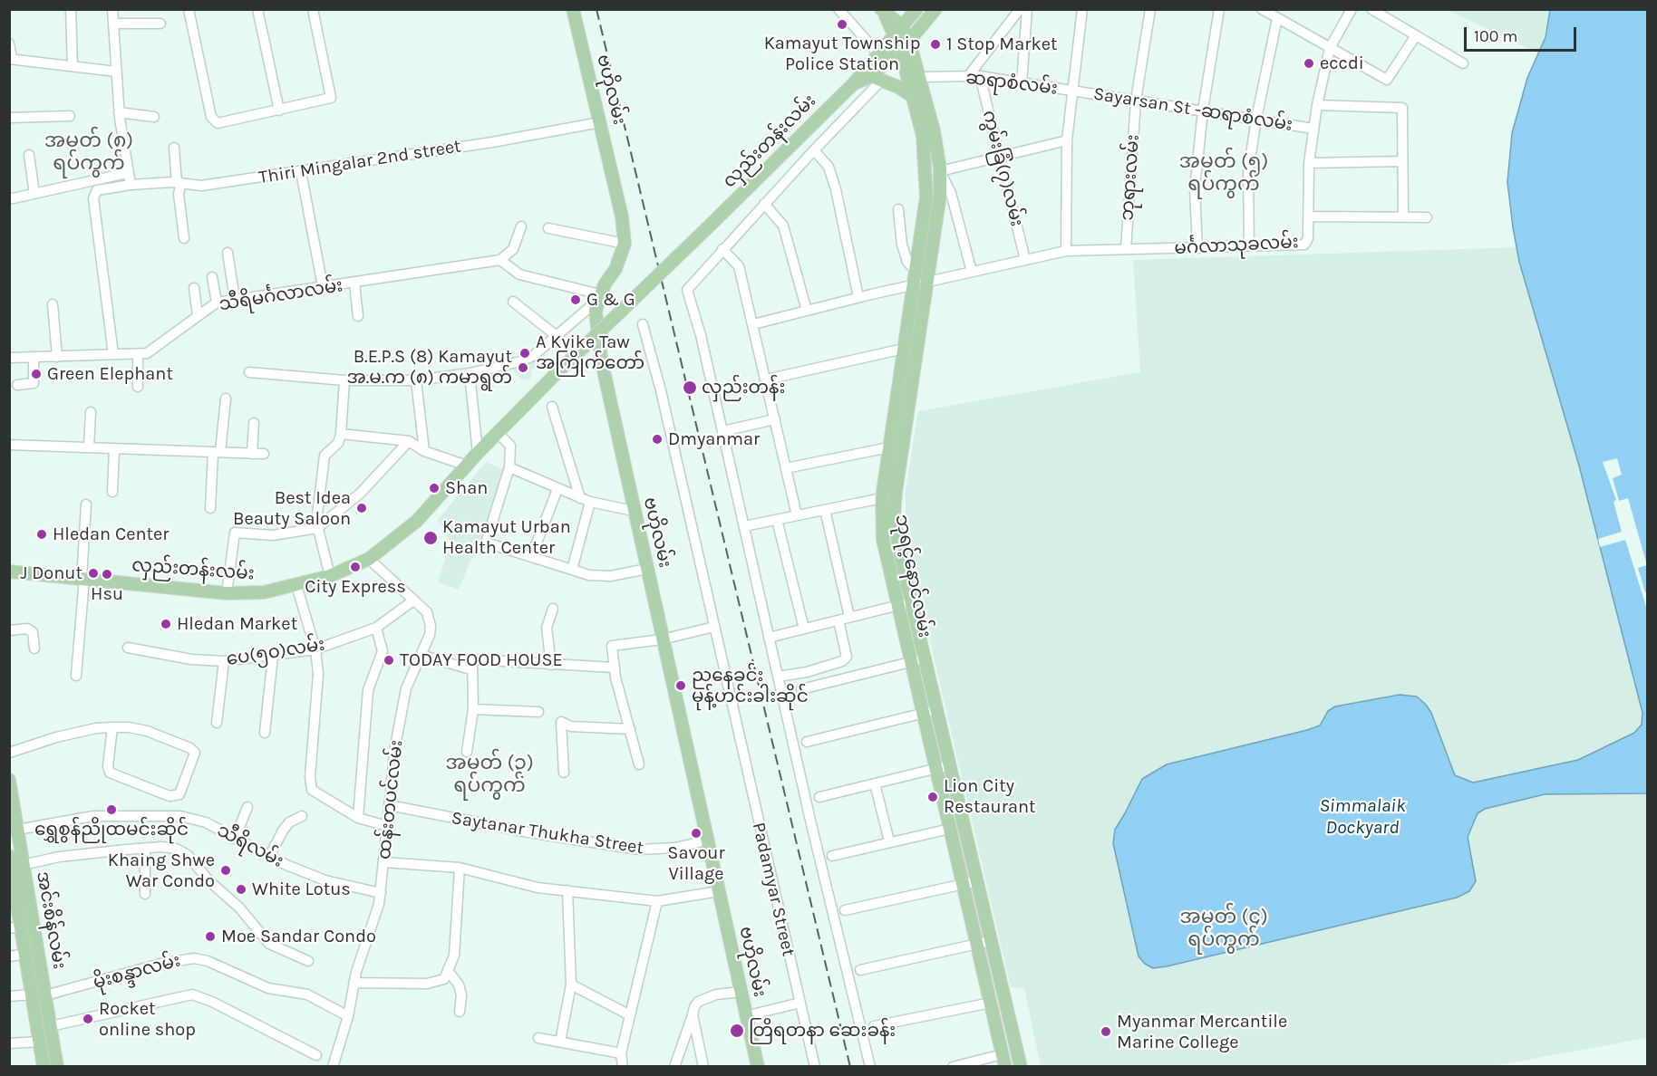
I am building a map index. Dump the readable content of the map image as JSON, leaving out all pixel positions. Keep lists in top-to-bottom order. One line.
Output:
{"streets":{"main road":["ဗဟိုလမ်း","လှည်းတန်းလမ်း","ဘုရင့်နောင်လမ်း","အင်းစိန်လမ်း"],"street":["ဆရာစံလမ်း","Sayarsan St -ဆရာစံလမ်း","Thiri Mingalar 2nd street","ကွမ်းခြံ(၇)လမ်း","ဘုရားလမ်း","မင်္ဂလာသုခလမ်း","သီရိမင်္ဂလာလမ်း","ပေ(၅၀)လမ်း","ထန်းတပင်လမ်း","Saytanar Thukha Street","သီရိလမ်း","Padamyar Street","မိုးစန္ဒာလမ်း"]},"crossings":[["ဆရာစံလမ်း","Sayarsan St -ဆရာစံလမ်း"],["ဆရာစံလမ်း","ကွမ်းခြံ(၇)လမ်း"],["ဆရာစံလမ်း","ဘုရင့်နောင်လမ်း"],["ဗဟိုလမ်း","Thiri Mingalar 2nd street"],["ဗဟိုလမ်း","Saytanar Thukha Street"],["Sayarsan St -ဆရာစံလမ်း","ဘုရားလမ်း"],["Sayarsan St -ဆရာစံလမ်း","မင်္ဂလာသုခလမ်း"],["လှည်းတန်းလမ်း","ဘုရင့်နောင်လမ်း"],["လှည်းတန်းလမ်း","ထန်းတပင်လမ်း"],["Thiri Mingalar 2nd street","သီရိမင်္ဂလာလမ်း"],["ကွမ်းခြံ(၇)လမ်း","မင်္ဂလာသုခလမ်း"],["ဘုရားလမ်း","မင်္ဂလာသုခလမ်း"],["မင်္ဂလာသုခလမ်း","ဘုရင့်နောင်လမ်း"],["ပေ(၅၀)လမ်း","ထန်းတပင်လမ်း"],["ထန်းတပင်လမ်း","Saytanar Thukha Street"],["ထန်းတပင်လမ်း","သီရိလမ်း"],["ထန်းတပင်လမ်း","မိုးစန္ဒာလမ်း"],["သီရိလမ်း","အင်းစိန်လမ်း"],["အင်းစိန်လမ်း","မိုးစန္ဒာလမ်း"]],"districts":["အမှတ် (၈) ရပ်ကွက်","အမှတ် (၅) ရပ်ကွက်","အမှတ် (၃) ရပ်ကွက်","အမှတ် (၄) ရပ်ကွက်"],"water":["Simmalaik Dockyard"],"places":["Kamayut Township Police Station","1 Stop Market","eccdi","G & G","A Kyike Taw အကြိုက်တော်","B.E.P.S (8) Kamayut အ.မ.က (၈) ကမာရွတ်","Green Elephant","လှည်းတန်း","Dmyanmar","Shan","Best Idea Beauty Saloon","Hledan Center","Kamayut Urban Health Center","City Express","J Donut","Hsu","Hledan Market","TODAY FOOD HOUSE","ညနေခင်း မုန့်ဟင်းခါးဆိုင်","Lion City Restaurant","ရွှေစွန်ညိုထမင်းဆိုင်","Savour Village","Khaing Shwe War Condo","White Lotus","Moe Sandar Condo","Rocket online shop","တြိရတနာ ဆေးခန်း","Myanmar Mercantile Marine College"],"scale_bar":"100 m"}
